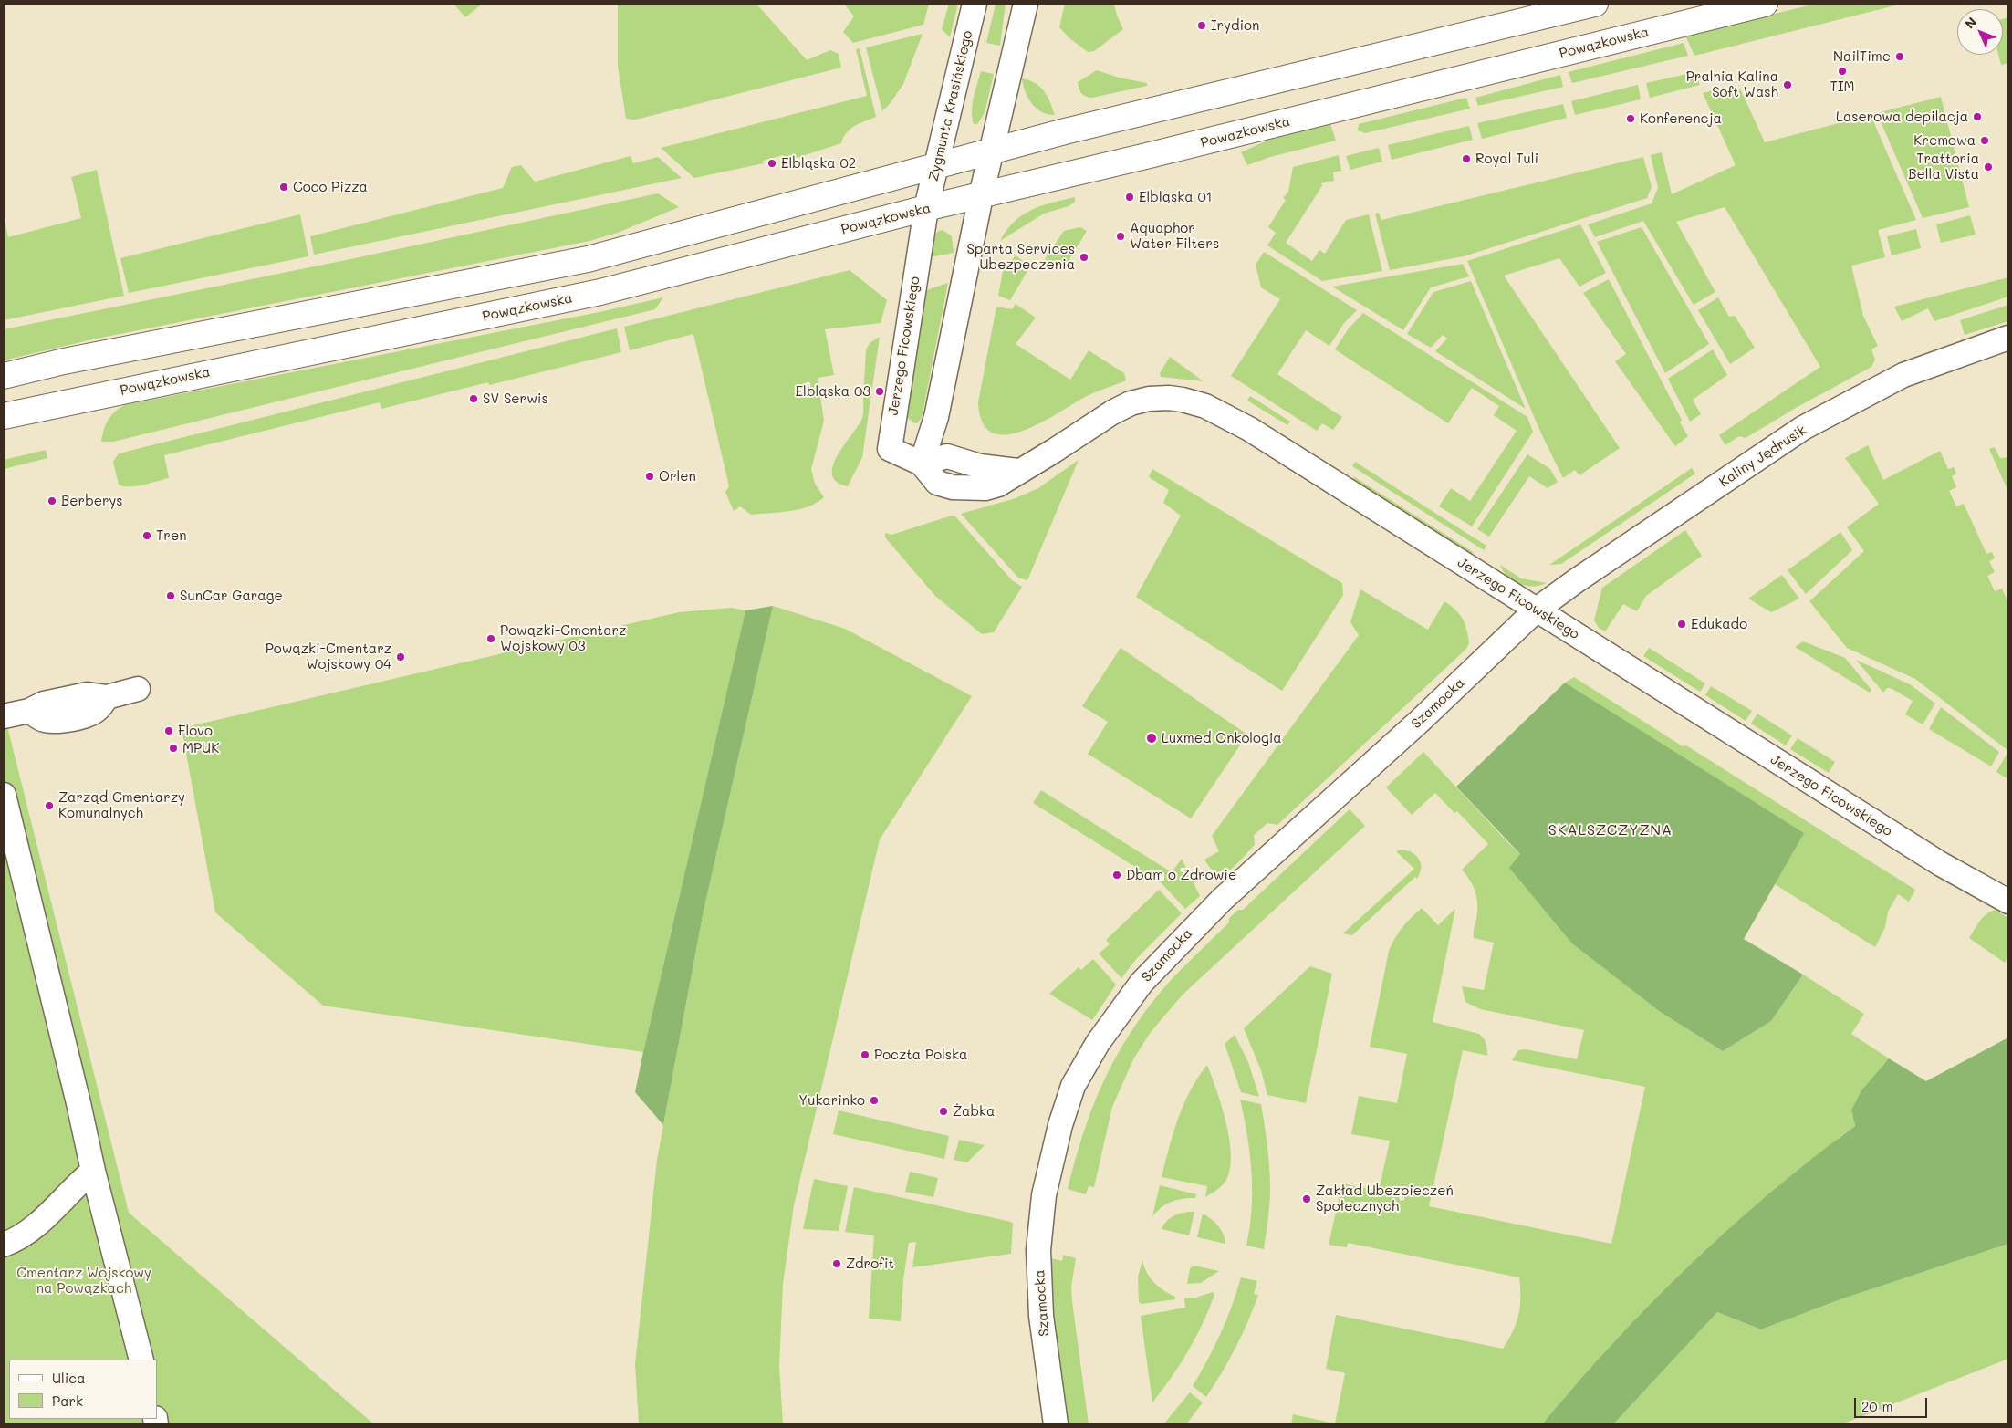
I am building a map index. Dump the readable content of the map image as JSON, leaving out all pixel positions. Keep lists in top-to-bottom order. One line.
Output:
{"streets":{"main road":["Powązkowska"],"street":["Zygmunta Krasińskiego","Jerzego Ficowskiego","Kaliny Jędrusik","Szamocka"]},"crossings":[["Powązkowska","Zygmunta Krasińskiego"],["Powązkowska","Jerzego Ficowskiego"],["Zygmunta Krasińskiego","Jerzego Ficowskiego"],["Jerzego Ficowskiego","Kaliny Jędrusik"],["Jerzego Ficowskiego","Szamocka"],["Kaliny Jędrusik","Szamocka"]],"districts":["SKALSZCZYZNA"],"parks":["Cmentarz Wojskowy na Powązkach"],"places":["Irydion","NailTime","TIM","Pralnia Kalina Soft Wash","Laserowa depilacja","Konferencja","Kremowa","Royal Tuli","Elbląska 02","Trattoria Bella Vista","Coco Pizza","Elbląska 01","Aquaphor Water Filters","Sparta Services Ubezpeczenia","Elbląska 03","SV Serwis","Orlen","Berberys","Tren","SunCar Garage","Edukado","Powązki-Cmentarz Wojskowy 03","Powązki-Cmentarz Wojskowy 04","Flovo","Luxmed Onkologia","MPUK","Zarząd Cmentarzy Komunalnych","Dbam o Zdrowie","Poczta Polska","Yukarinko","Żabka","Zakład Ubezpieczeń Społecznych","Zdrofit"],"legend":["Ulica","Park"],"scale_bar":"20 m","north":"top left"}
